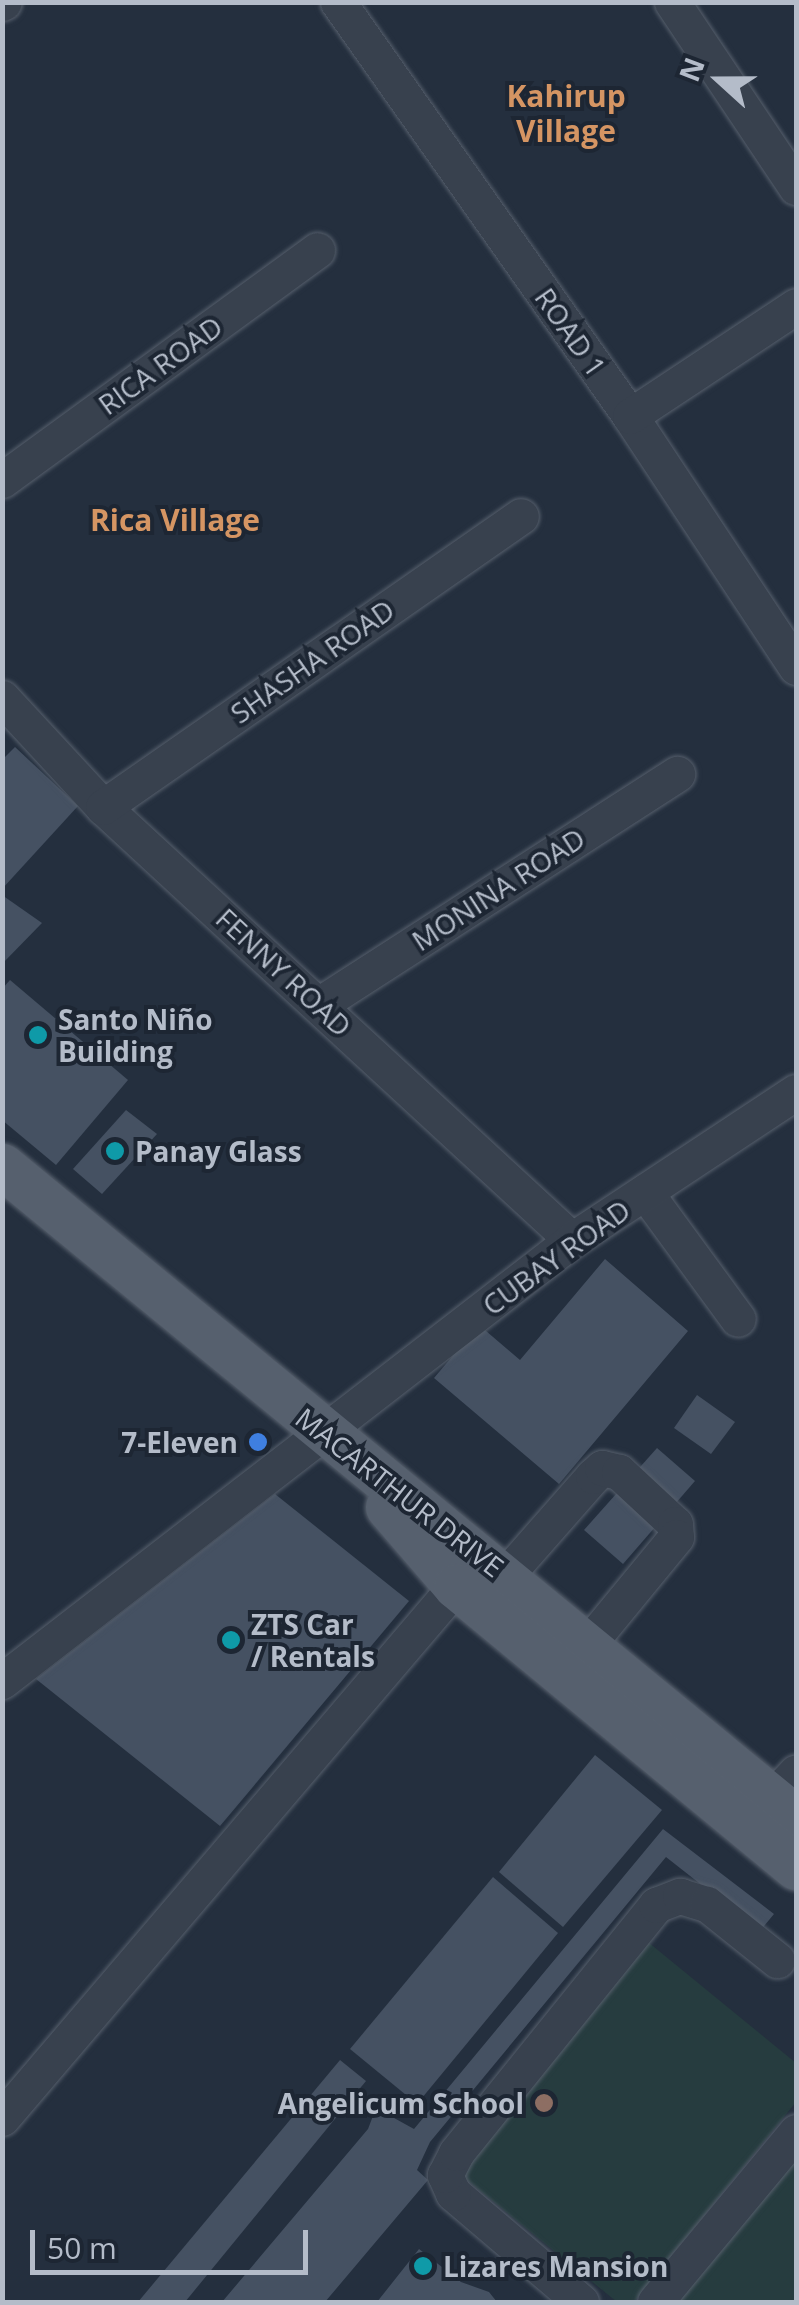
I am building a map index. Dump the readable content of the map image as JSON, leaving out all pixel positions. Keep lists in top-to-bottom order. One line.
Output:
{"streets":{"main road":["MACARTHUR DRIVE"],"street":["ROAD 1","RICA ROAD","SHASHA ROAD","MONINA ROAD","FENNY ROAD","CUBAY ROAD"]},"crossings":[["SHASHA ROAD","FENNY ROAD"],["MONINA ROAD","FENNY ROAD"],["FENNY ROAD","CUBAY ROAD"],["CUBAY ROAD","MACARTHUR DRIVE"]],"districts":["Kahirup Village","Rica Village"],"places":["Santo Niño Building","Panay Glass","7-Eleven","ZTS Car / Rentals","Angelicum School","Lizares Mansion"],"scale_bar":"50 m","north":"left"}
